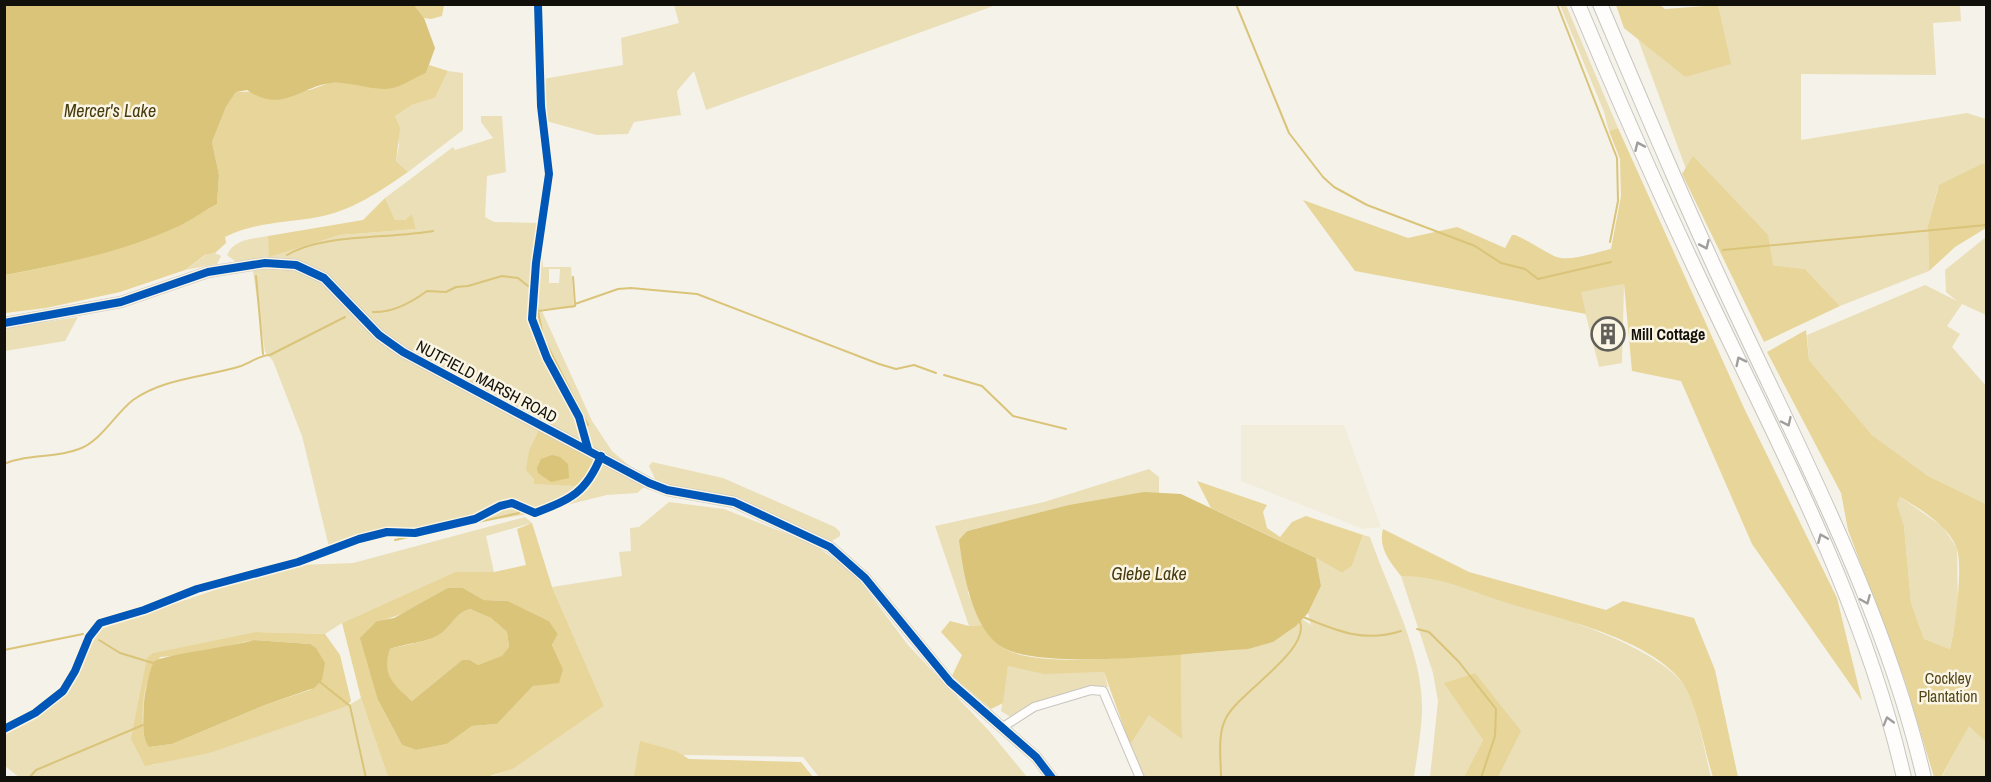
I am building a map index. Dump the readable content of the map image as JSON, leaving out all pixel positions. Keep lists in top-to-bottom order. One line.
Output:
{"streets":{"street":["NUTFIELD MARSH ROAD"]},"water":["Mercer's Lake","Glebe Lake"],"parks":["Cockley Plantation"],"places":{"building":["Mill Cottage"]}}
